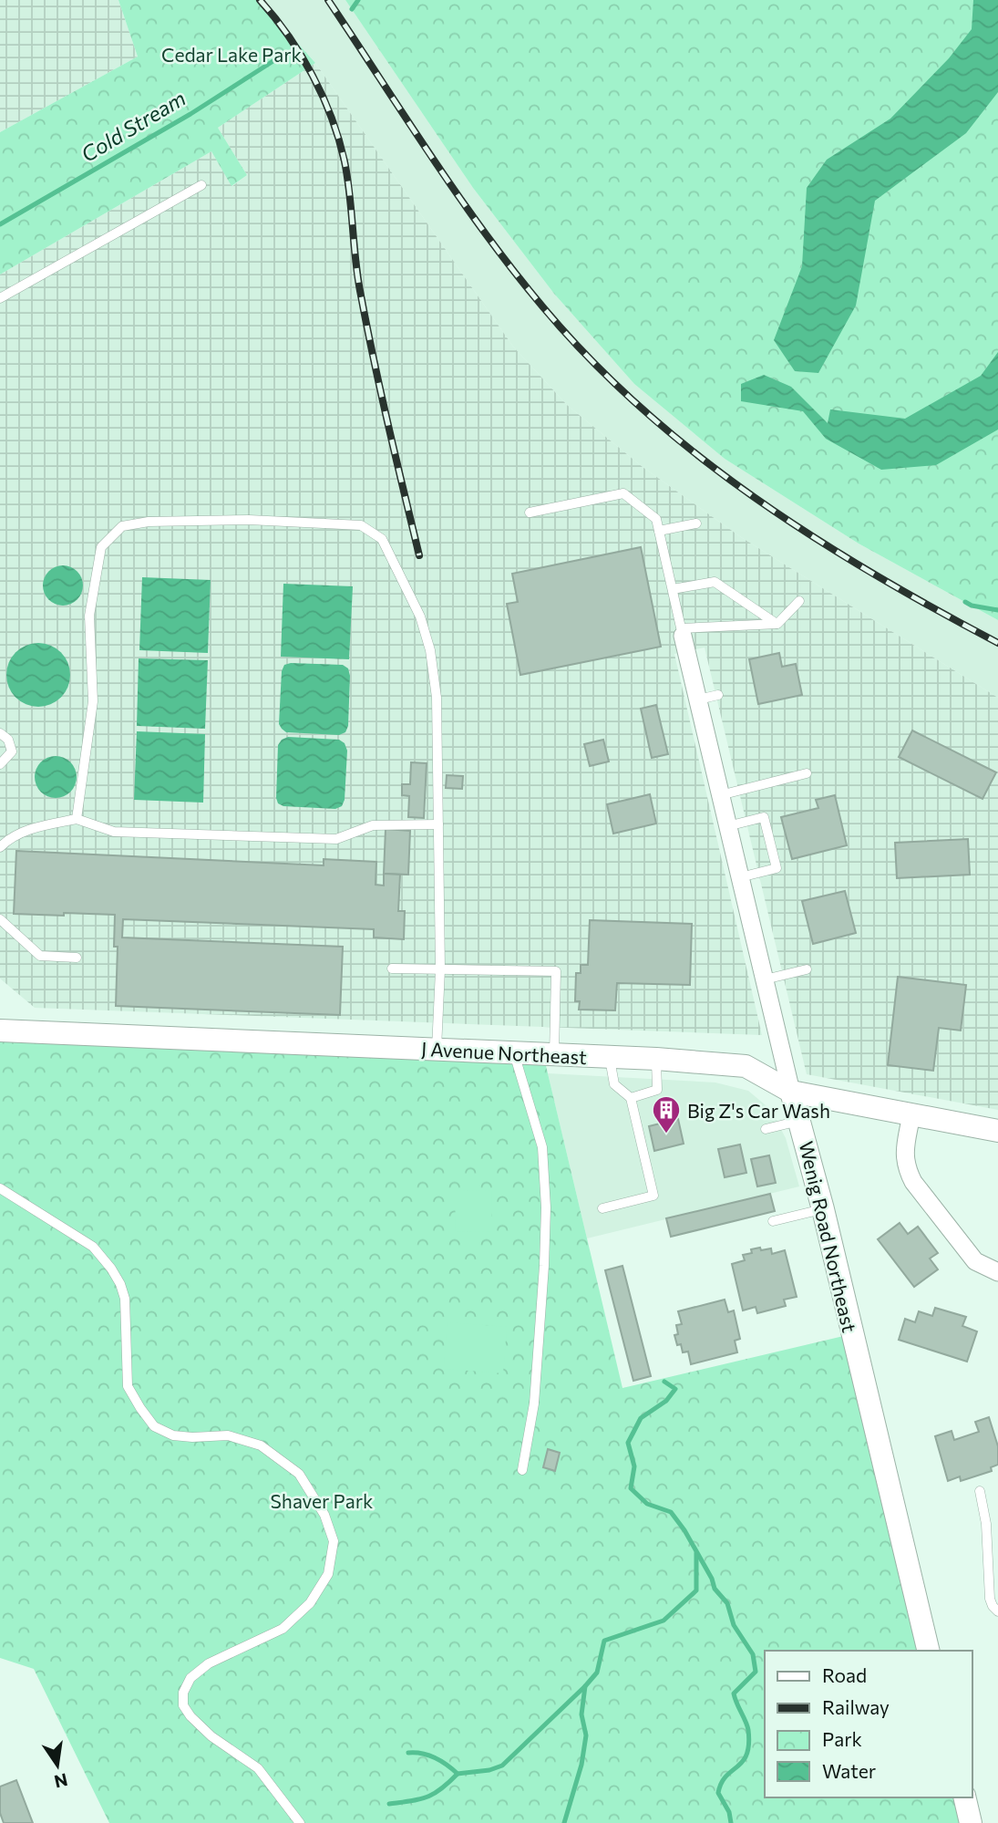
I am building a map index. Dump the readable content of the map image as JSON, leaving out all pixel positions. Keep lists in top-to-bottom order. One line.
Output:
{"streets":{"street":["J Avenue Northeast","Wenig Road Northeast"]},"crossings":[["J Avenue Northeast","Wenig Road Northeast"]],"water":["Cold Stream"],"parks":["Cedar Lake Park","Shaver Park"],"places":{"building":["Big Z's Car Wash"]},"legend":["Road","Railway","Park","Water"],"north":"bottom"}
